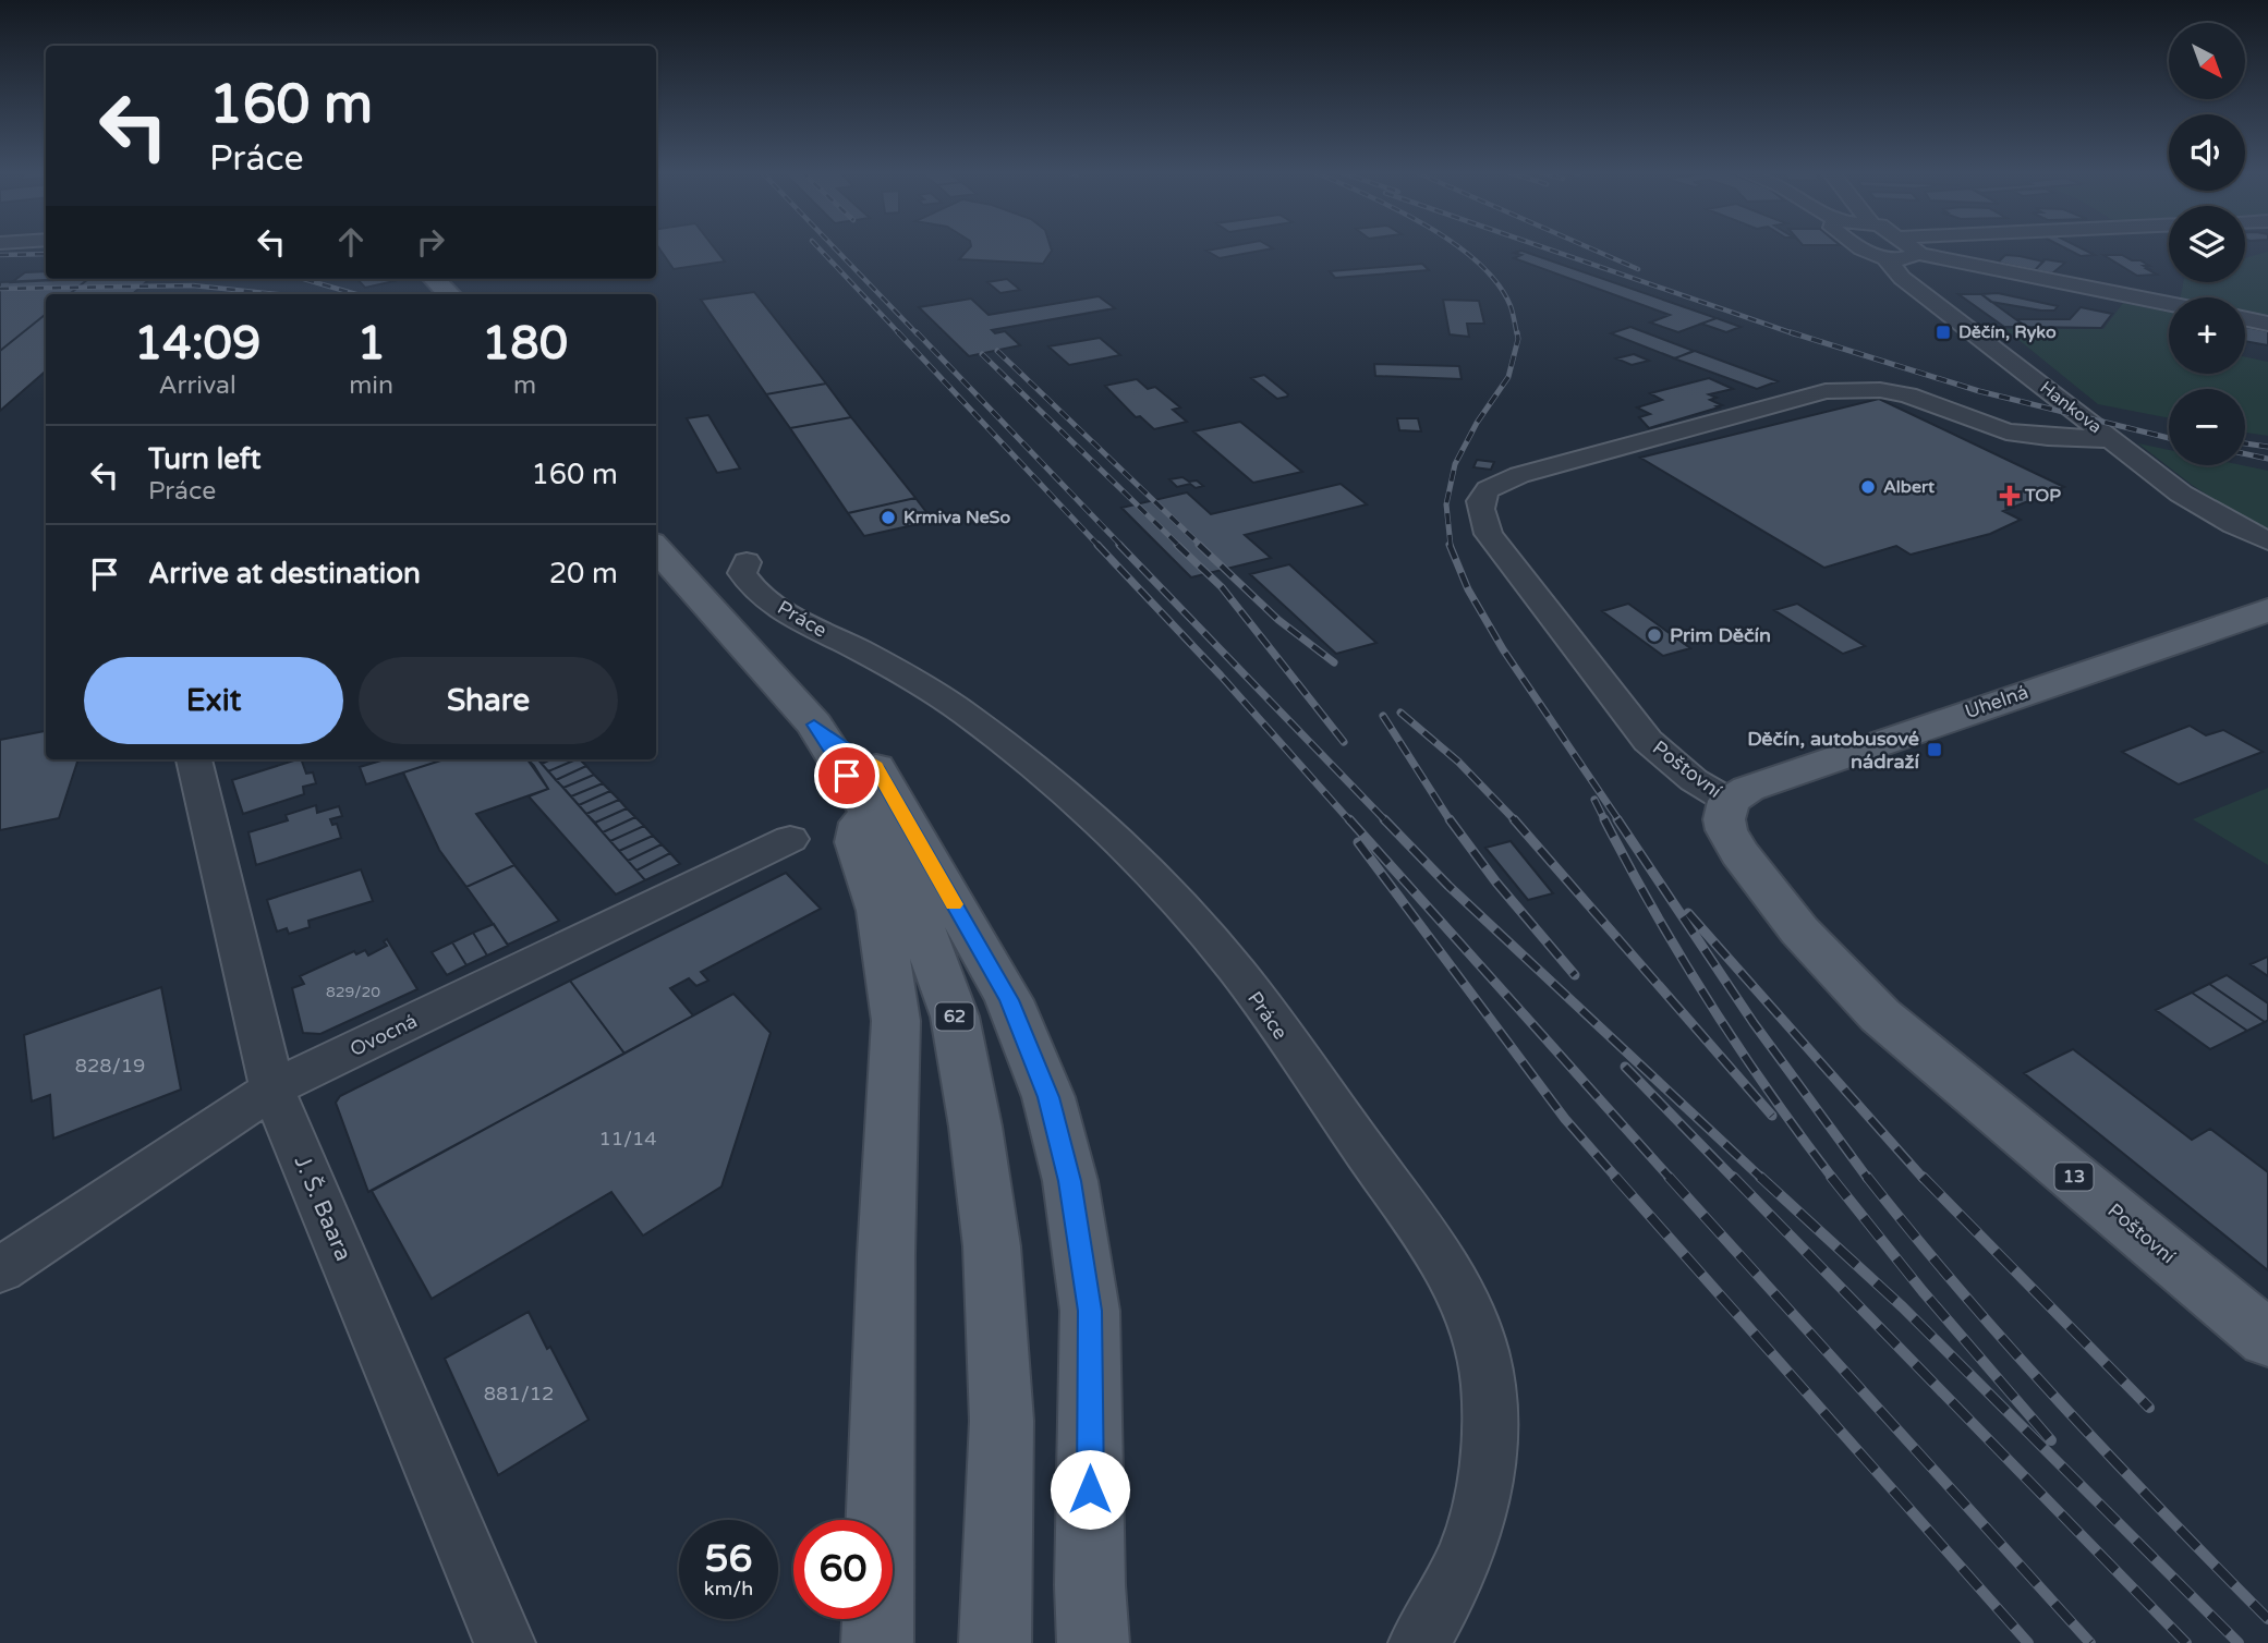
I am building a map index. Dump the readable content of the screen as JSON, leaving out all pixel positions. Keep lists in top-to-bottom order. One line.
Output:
{"streets":{"main road":["Uhelná","Poštovní","62","13"],"street":["Hankova","Práce","Ovocná","J. Š. Baara"]},"crossings":[["Hankova","Poštovní"],["Uhelná","Poštovní"],["Ovocná","J. Š. Baara"]],"places":{"transit":["Děčín, Ryko","Děčín, autobusové nádraží"],"other":["Albert","Krmiva NeSo","Prim Děčín"],"health":["TOP"]},"house_numbers":["829/20","828/19","11/14","881/12"],"north":"bottom right","page":{"map_buttons":["+","−"],"turn":["160 m","Práce"],"eta":["14:09","Arrival","1","min","180","m"],"list":[{"name":"Turn left","note":"Práce","value":"160 m"},{"name":"Arrive at destination","value":"20 m"}],"buttons":["Exit","Share"],"speed":"56 km/h","limit":"60"}}
